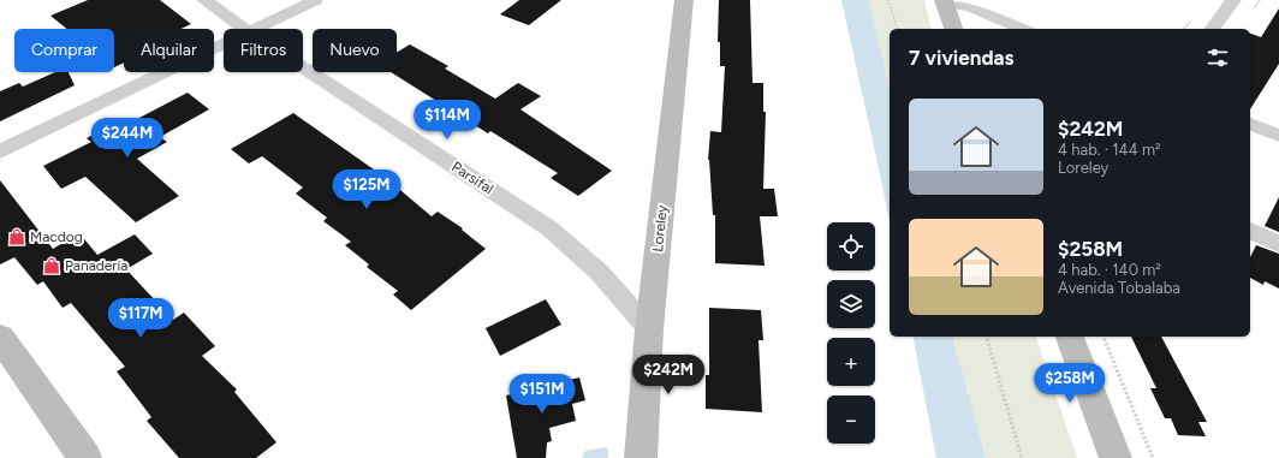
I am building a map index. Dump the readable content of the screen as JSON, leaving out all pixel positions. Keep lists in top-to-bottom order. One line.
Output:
{"streets":{"street":["Parsifal","Loreley"]},"crossings":[["Parsifal","Loreley"]],"places":{"shop":["Macdog","Panadería"]},"page":{"chip":["Comprar","Alquilar","Filtros","Nuevo"],"heading":"7 viviendas","list":[{"name":"$242M","note":"4 hab. · 144 m² · Loreley"},{"name":"$258M","note":"4 hab. · 140 m² · Avenida Tobalaba"}],"price":["$114M","$244M","$125M","$117M","$242M","$258M","$151M"],"map_buttons":["+","−"]}}
